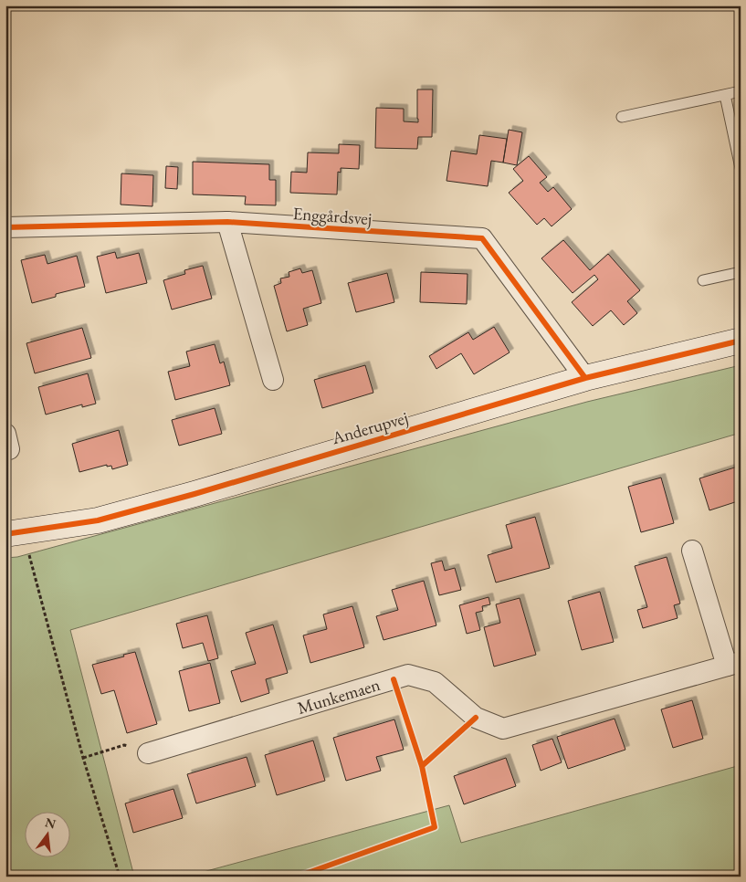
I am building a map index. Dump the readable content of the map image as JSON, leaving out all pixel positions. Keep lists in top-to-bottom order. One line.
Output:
{"streets":{"street":["Enggårdsvej","Anderupvej","Munkemaen"]},"crossings":[["Enggårdsvej","Anderupvej"]],"north":"top"}
